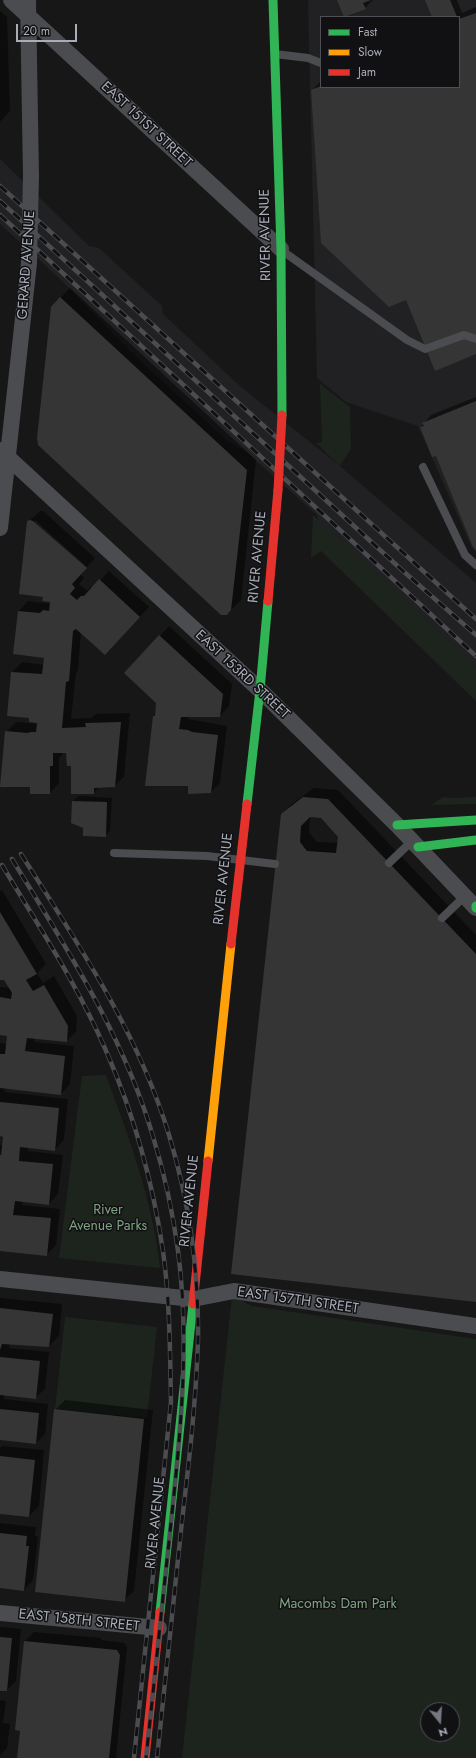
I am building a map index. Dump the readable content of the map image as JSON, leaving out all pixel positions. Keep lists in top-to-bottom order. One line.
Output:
{"streets":{"main road":["RIVER AVENUE"],"street":["EAST 151ST STREET","GERARD AVENUE","EAST 153RD STREET","EAST 157TH STREET","EAST 158TH STREET"]},"crossings":[["EAST 151ST STREET","RIVER AVENUE"],["EAST 151ST STREET","GERARD AVENUE"],["RIVER AVENUE","EAST 153RD STREET"],["RIVER AVENUE","EAST 157TH STREET"],["RIVER AVENUE","EAST 158TH STREET"],["GERARD AVENUE","EAST 153RD STREET"]],"parks":["River Avenue Parks","Macombs Dam Park"],"legend":["Fast","Slow","Jam"],"scale_bar":"20 m","north":"bottom"}
